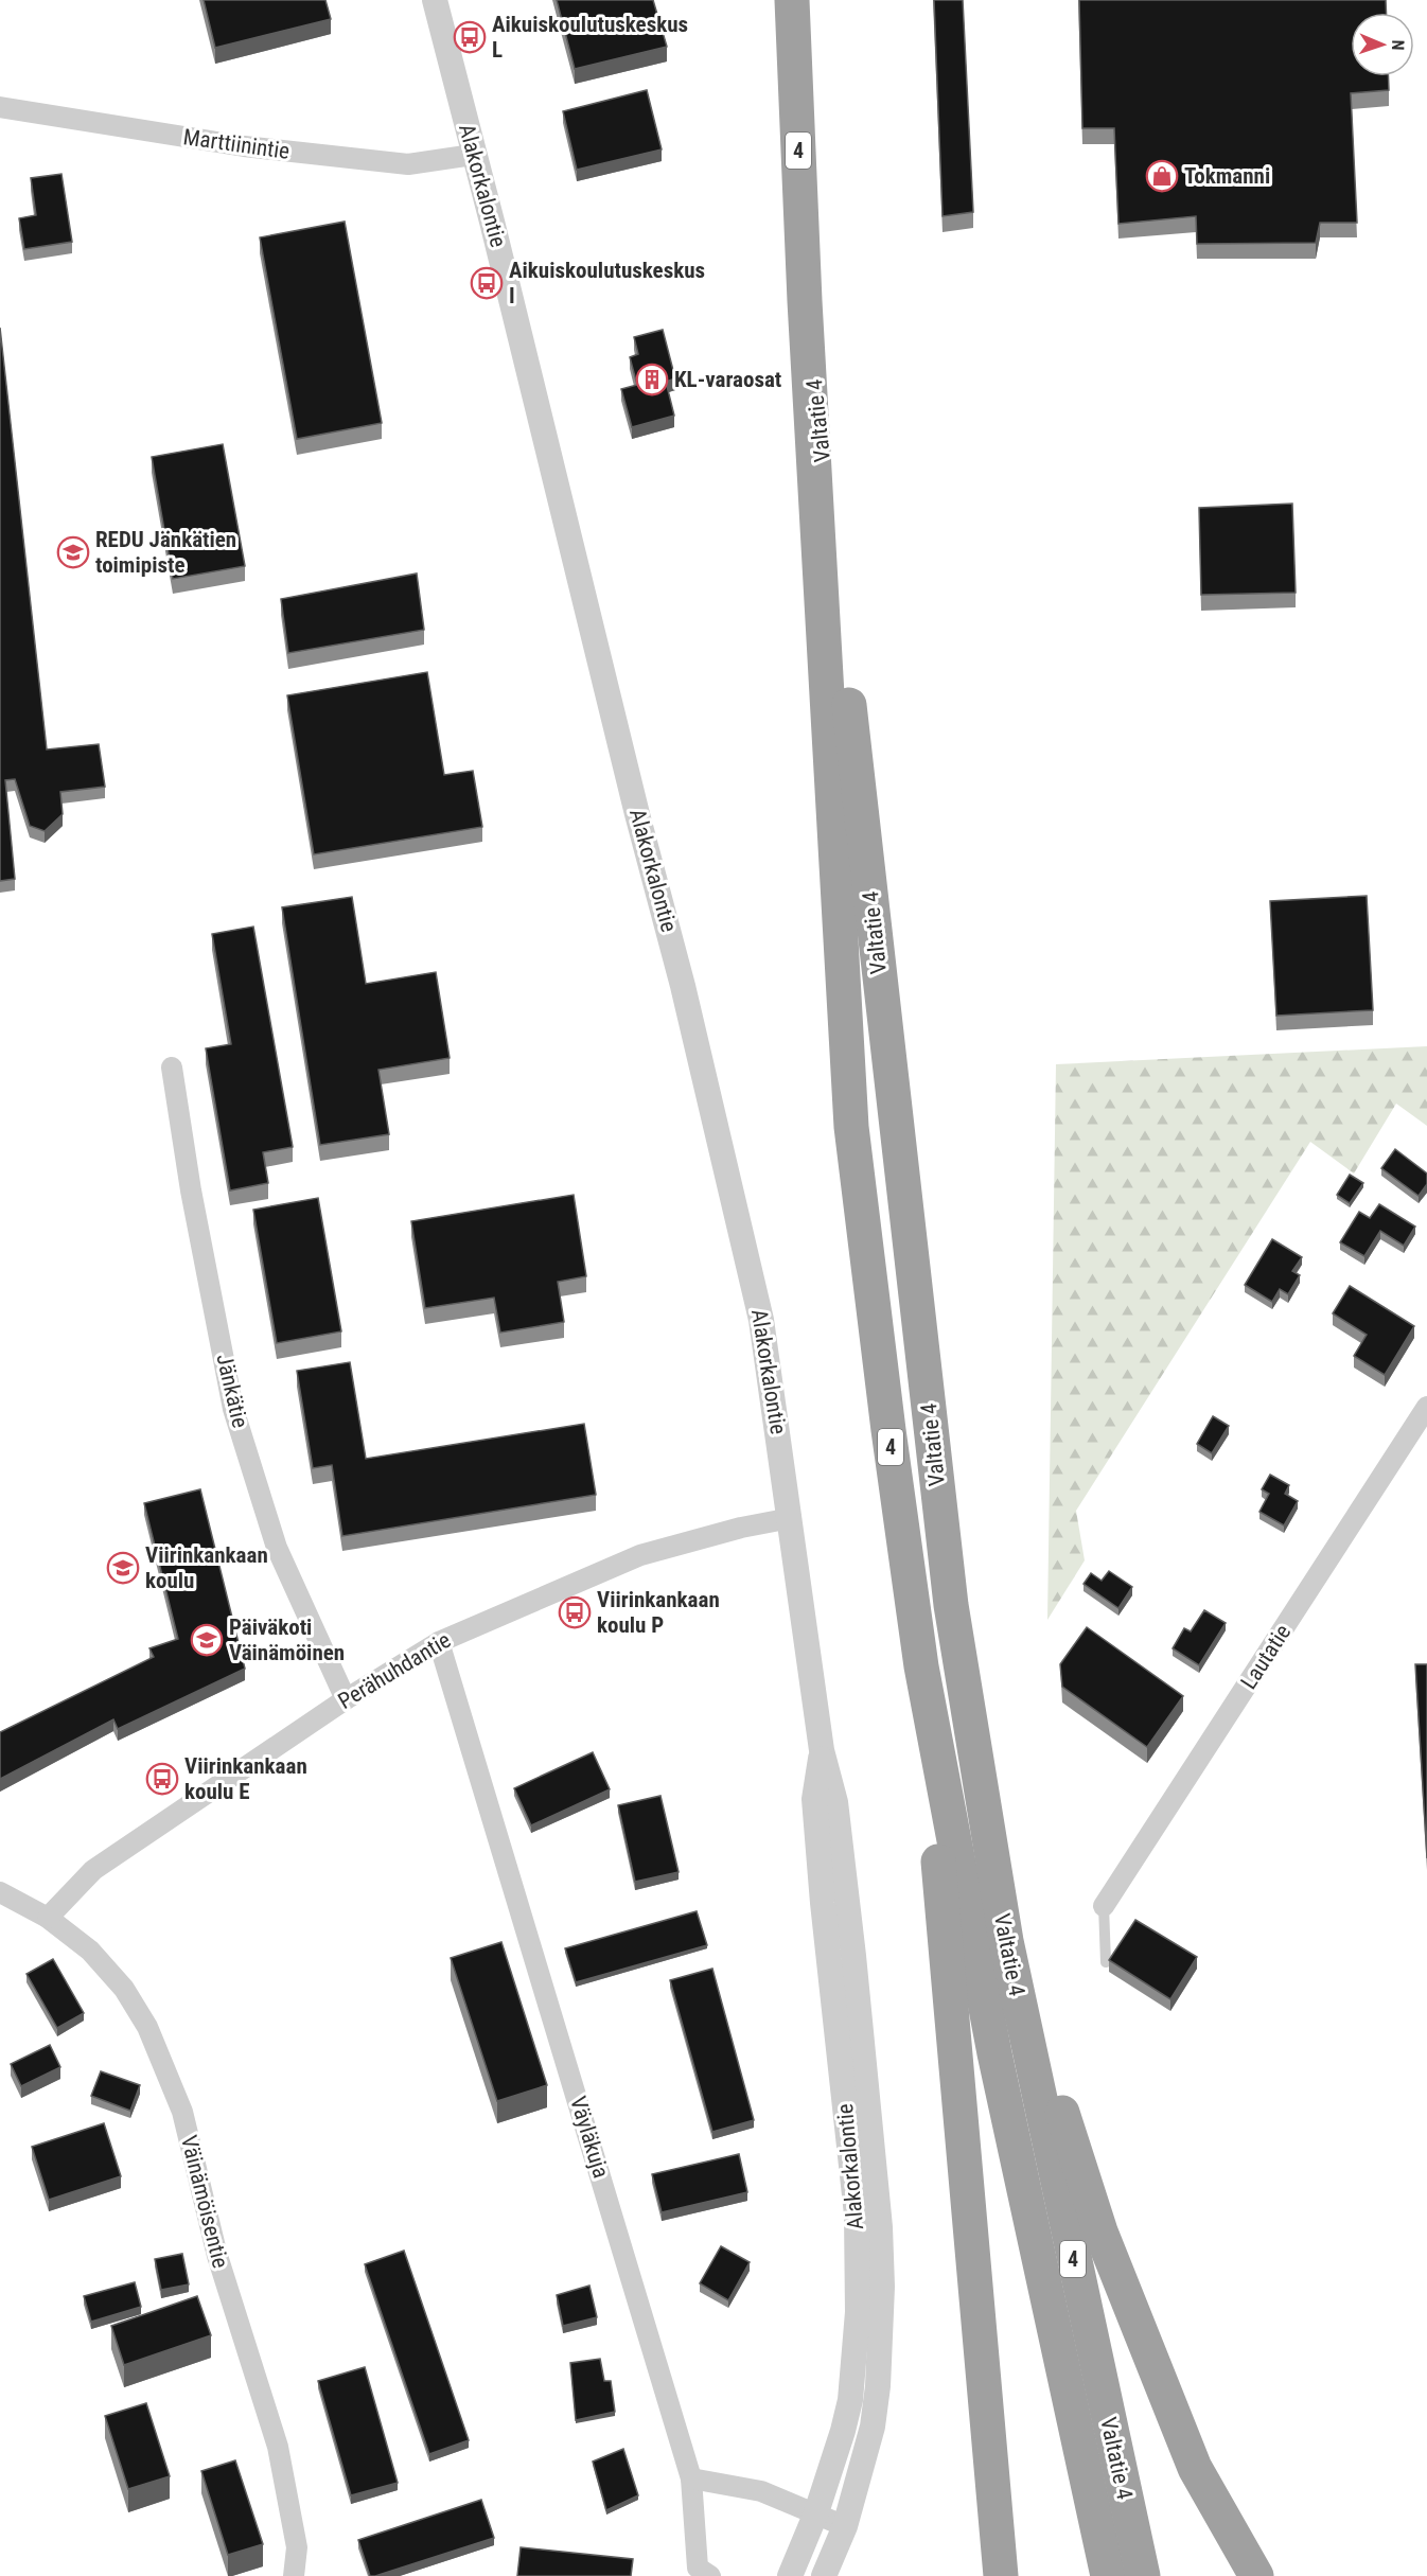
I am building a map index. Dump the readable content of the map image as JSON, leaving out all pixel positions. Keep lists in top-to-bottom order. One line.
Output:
{"streets":{"highway":["4","Valtatie 4"],"street":["Marttiinintie","Alakorkalontie","Jänkätie","Lautatie","Perähuhdantie","Väyläkuja","Väinämöisentie"]},"crossings":[["Marttiinintie","Alakorkalontie"],["Alakorkalontie","Perähuhdantie"],["Jänkätie","Perähuhdantie"],["Perähuhdantie","Väyläkuja"],["Perähuhdantie","Väinämöisentie"]],"places":{"bus stop":["Aikuiskoulutuskeskus L","Aikuiskoulutuskeskus I","Viirinkankaan koulu P","Viirinkankaan koulu E"],"shop":["Tokmanni"],"building":["KL-varaosat"],"school or university":["REDU Jänkätien toimipiste","Viirinkankaan koulu","Päiväkoti Väinämöinen"]},"north":"right"}
